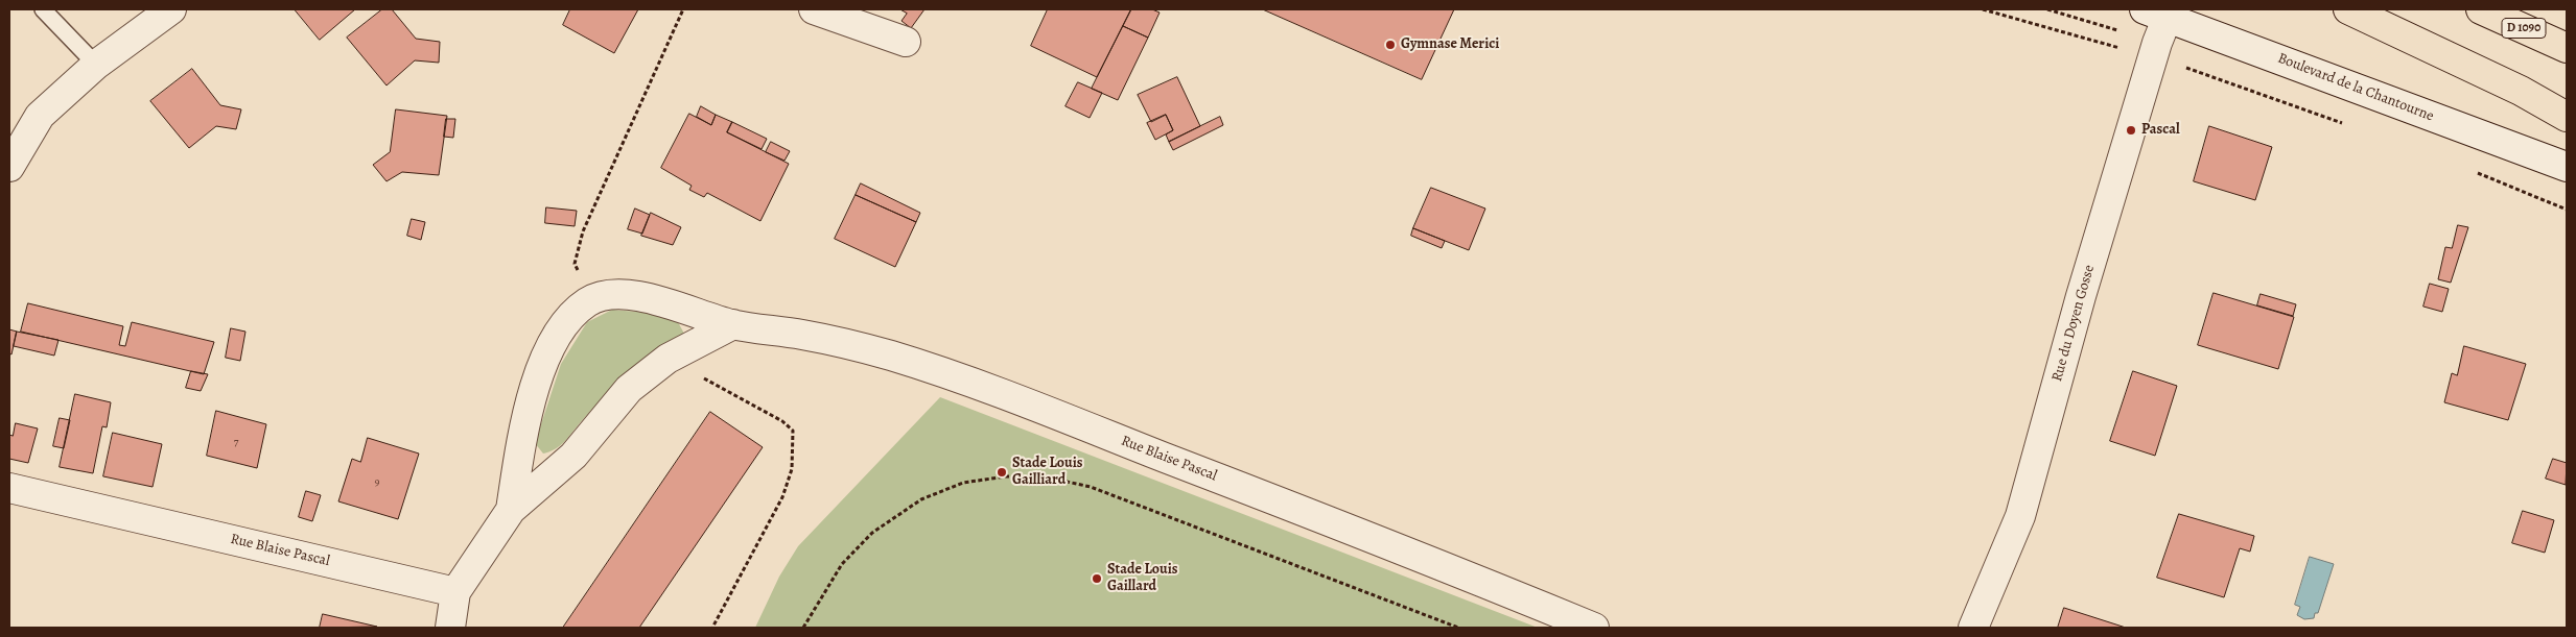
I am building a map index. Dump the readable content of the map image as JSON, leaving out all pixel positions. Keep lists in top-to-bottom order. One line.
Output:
{"streets":{"main road":["D 1090"],"street":["Boulevard de la Chantourne","Rue du Doyen Gosse","Rue Blaise Pascal"]},"crossings":[["Boulevard de la Chantourne","Rue du Doyen Gosse"]],"places":["Gymnase Merici","Pascal","Stade Louis Gailliard","Stade Louis Gaillard"],"house_numbers":["7","9"]}
